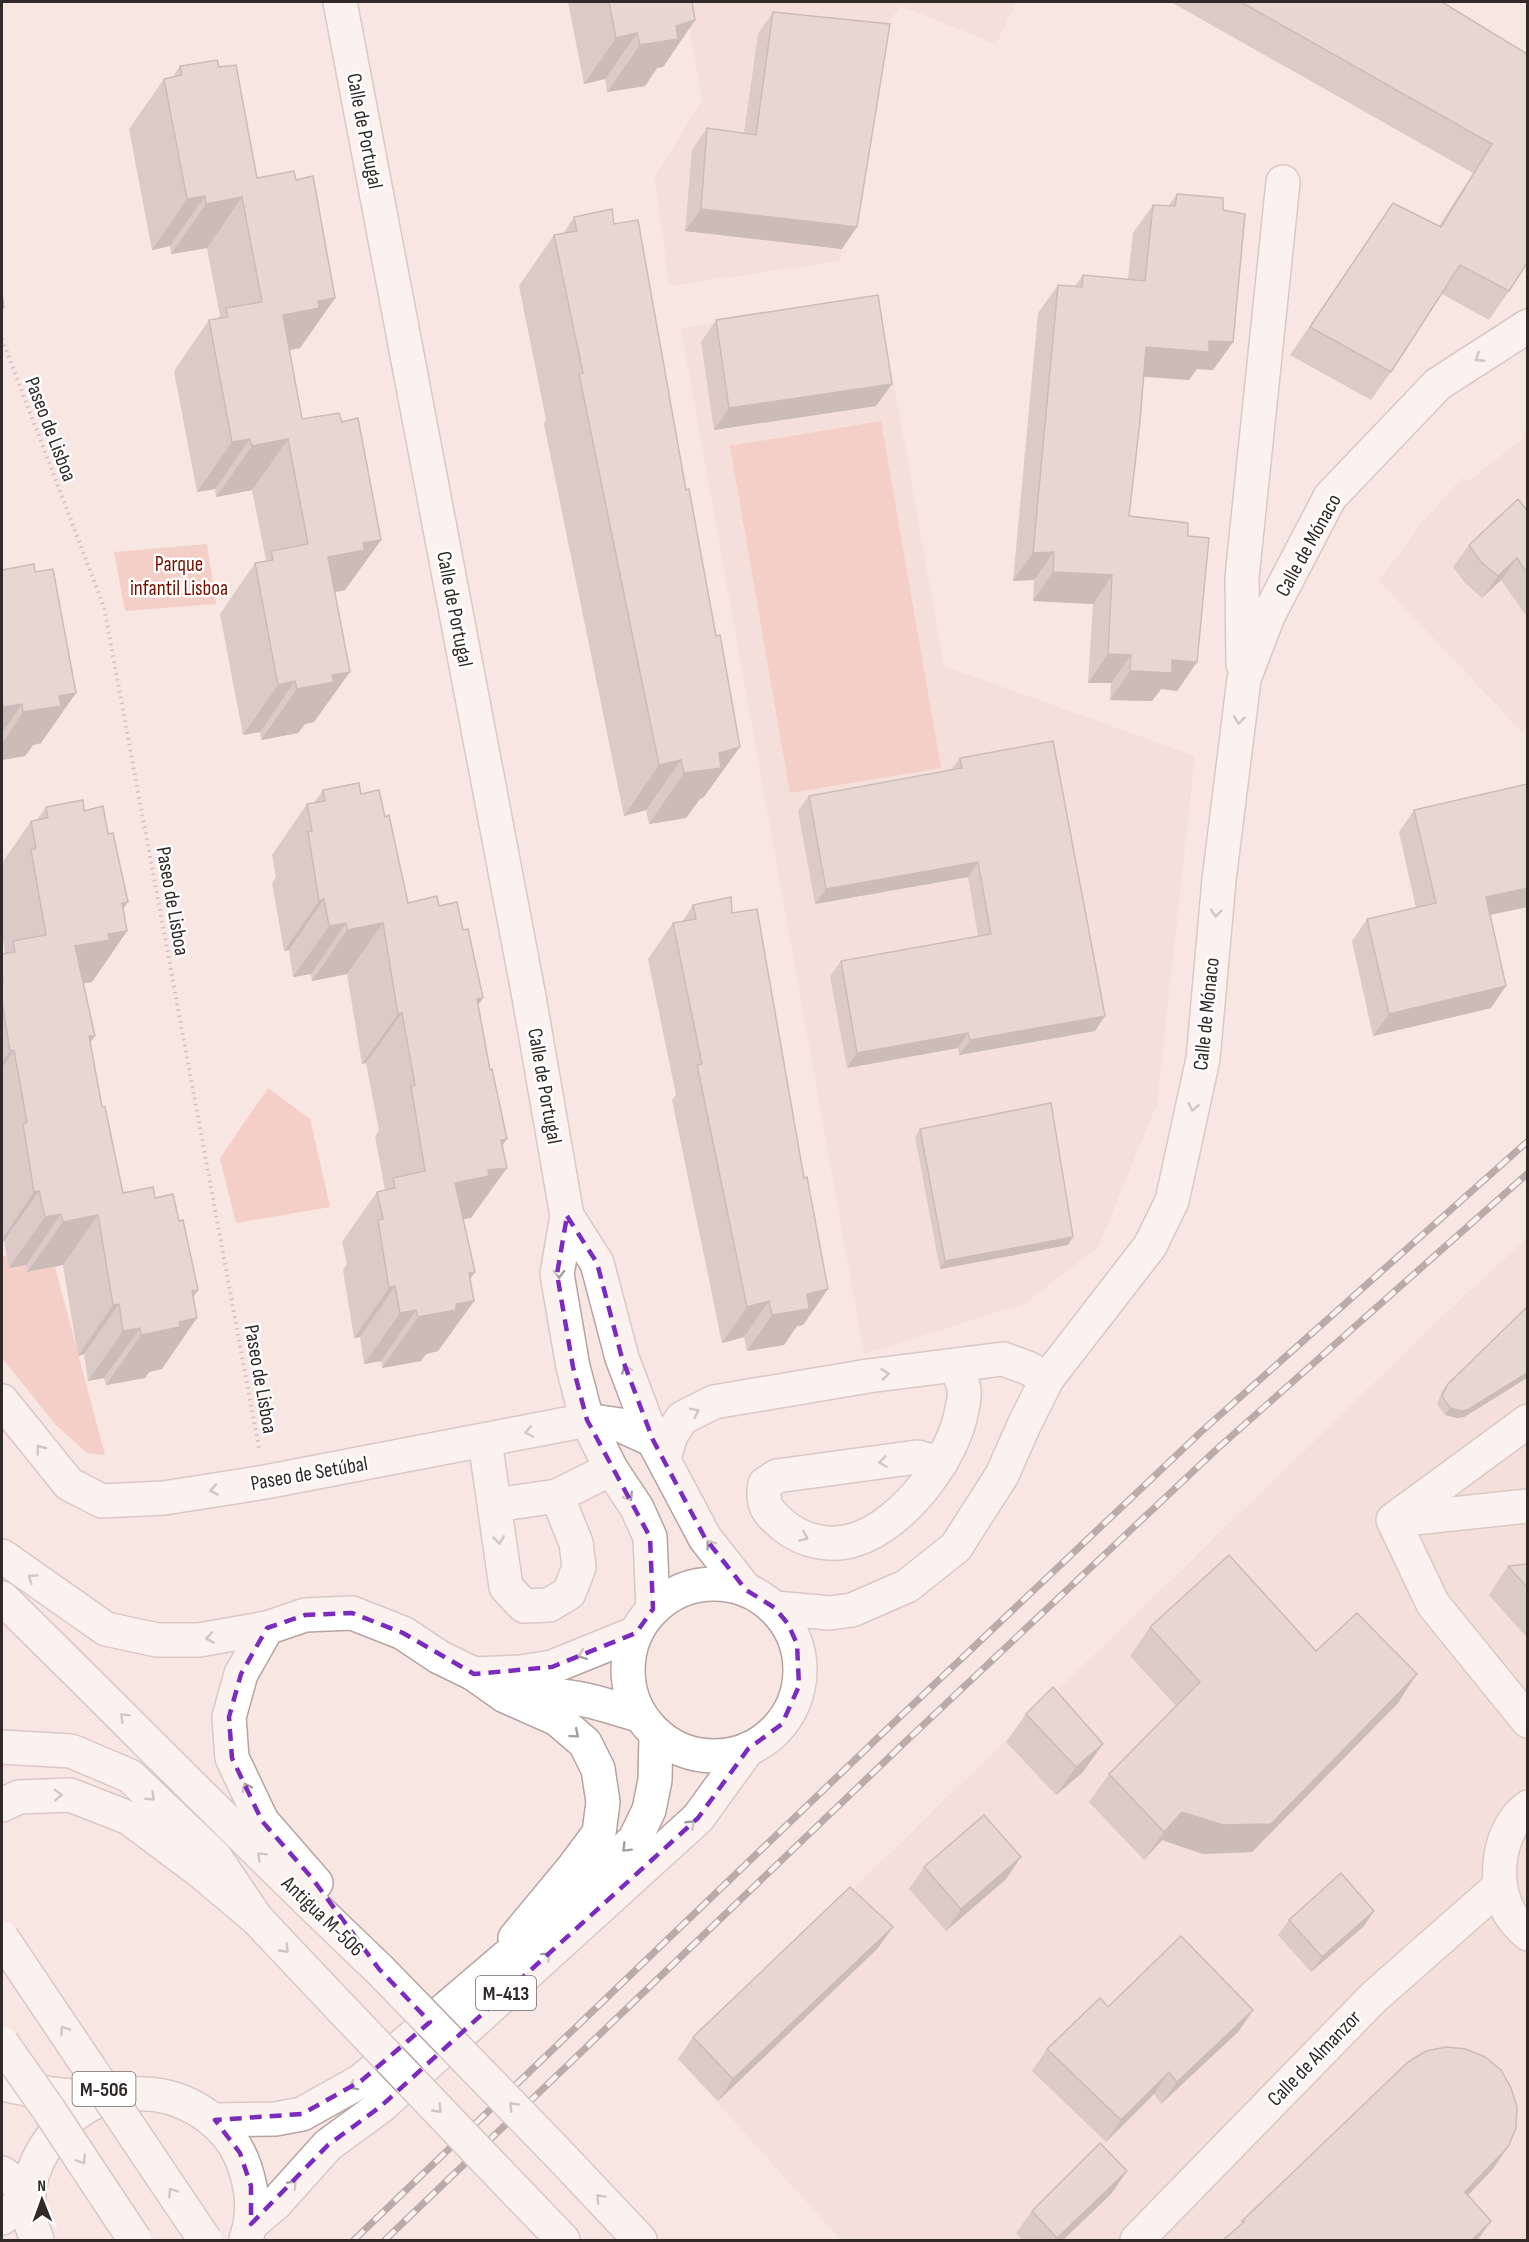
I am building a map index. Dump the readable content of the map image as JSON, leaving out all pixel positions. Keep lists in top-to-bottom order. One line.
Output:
{"streets":{"main road":["Calle de Portugal","Calle de Mónaco","Paseo de Setúbal","Antigua M-506","M-413","Calle de Almanzor","M-506"],"path":["Paseo de Lisboa"]},"crossings":[["Calle de Portugal","Calle de Mónaco"],["Calle de Portugal","Paseo de Setúbal"],["Calle de Portugal","M-413"],["Paseo de Lisboa","Paseo de Setúbal"],["Calle de Mónaco","M-413"]],"parks":["Parque infantil Lisboa"],"north":"top"}
